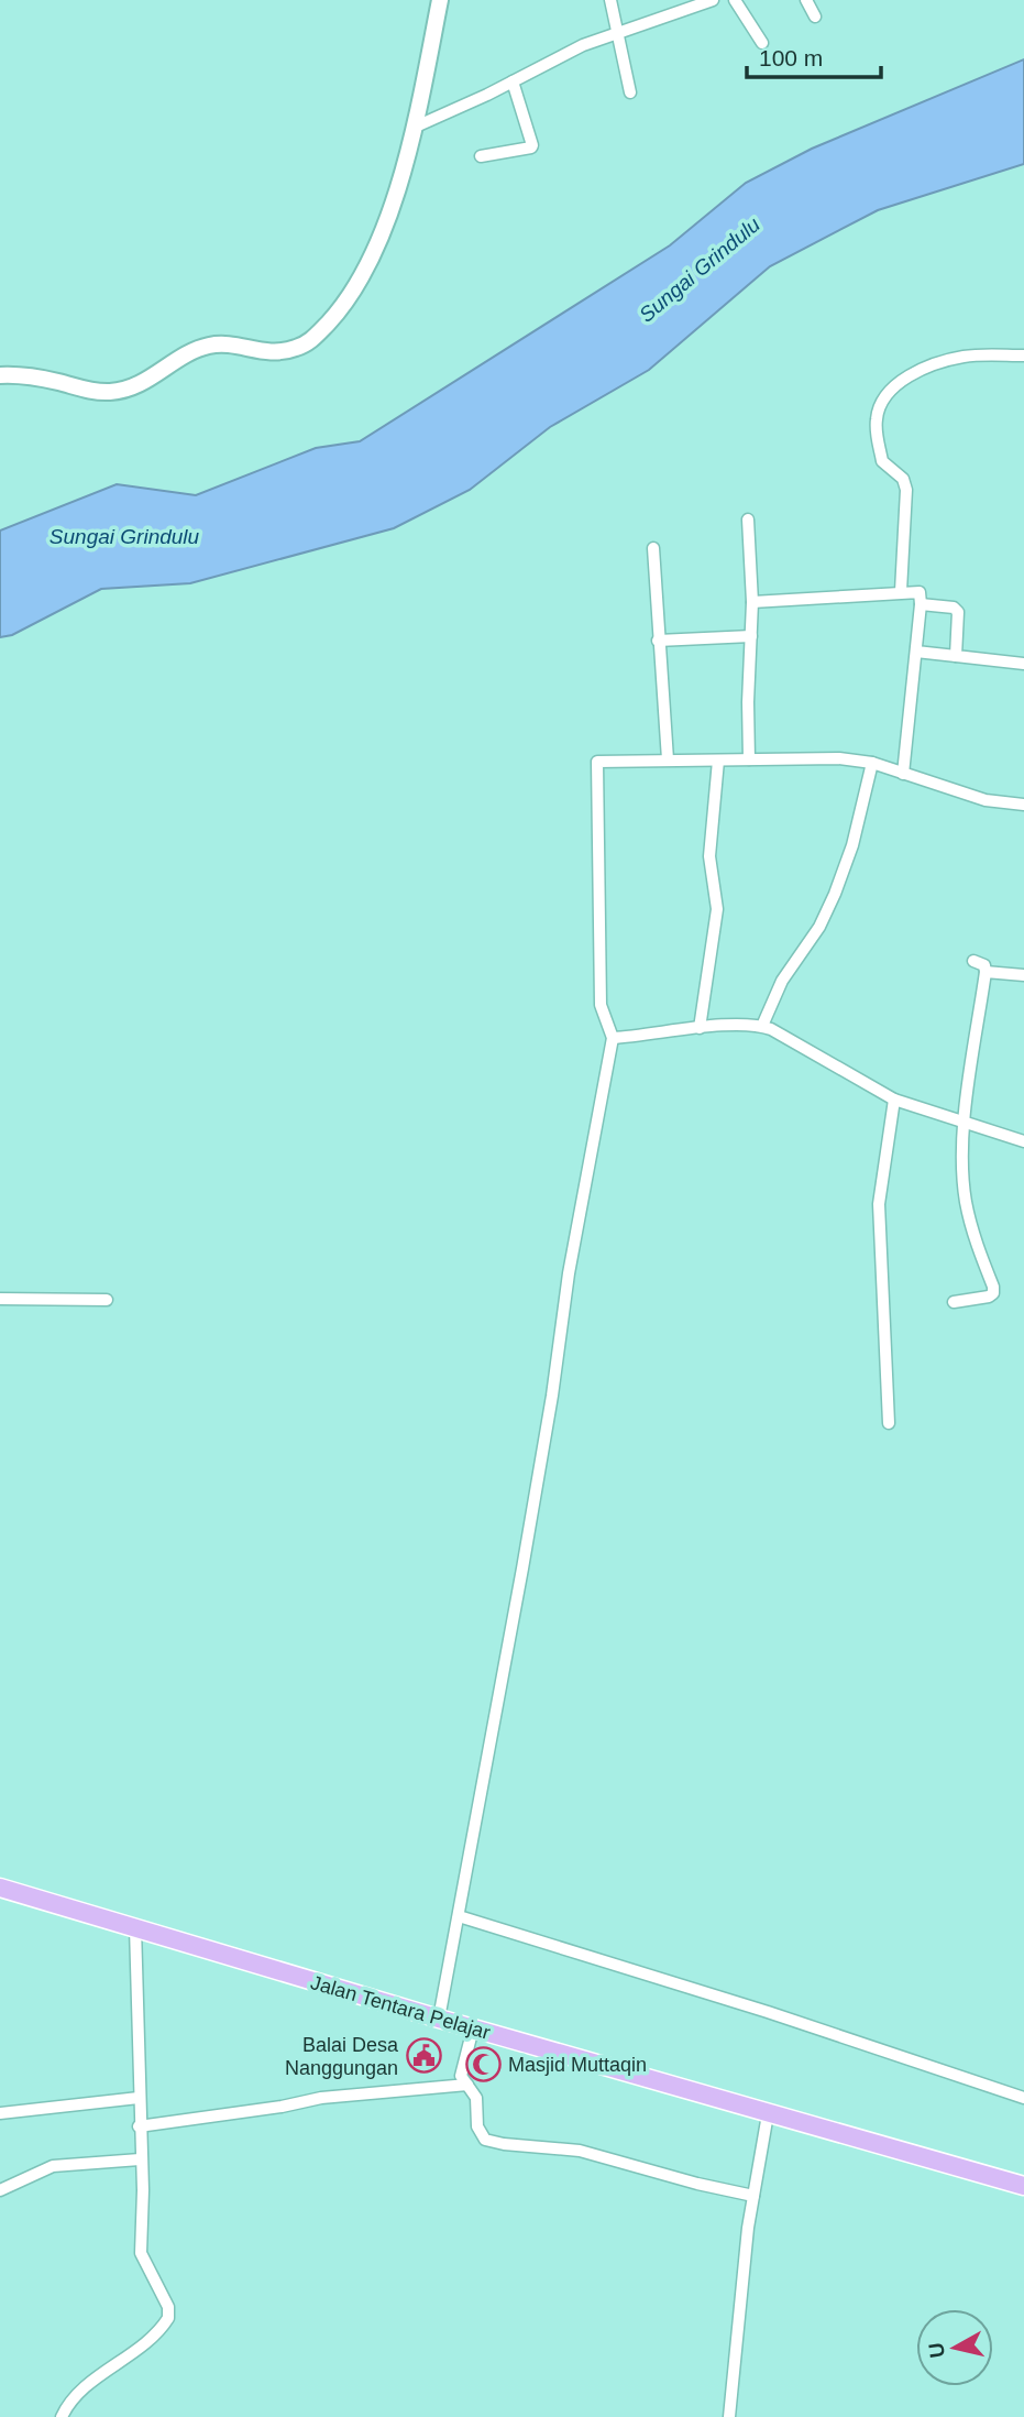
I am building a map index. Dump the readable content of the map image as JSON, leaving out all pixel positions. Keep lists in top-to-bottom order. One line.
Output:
{"streets":{"main road":["Jalan Tentara Pelajar"]},"water":["Sungai Grindulu"],"places":{"public building":["Balai Desa Nanggungan"],"mosque":["Masjid Muttaqin"]},"scale_bar":"100 m","north":"left"}
